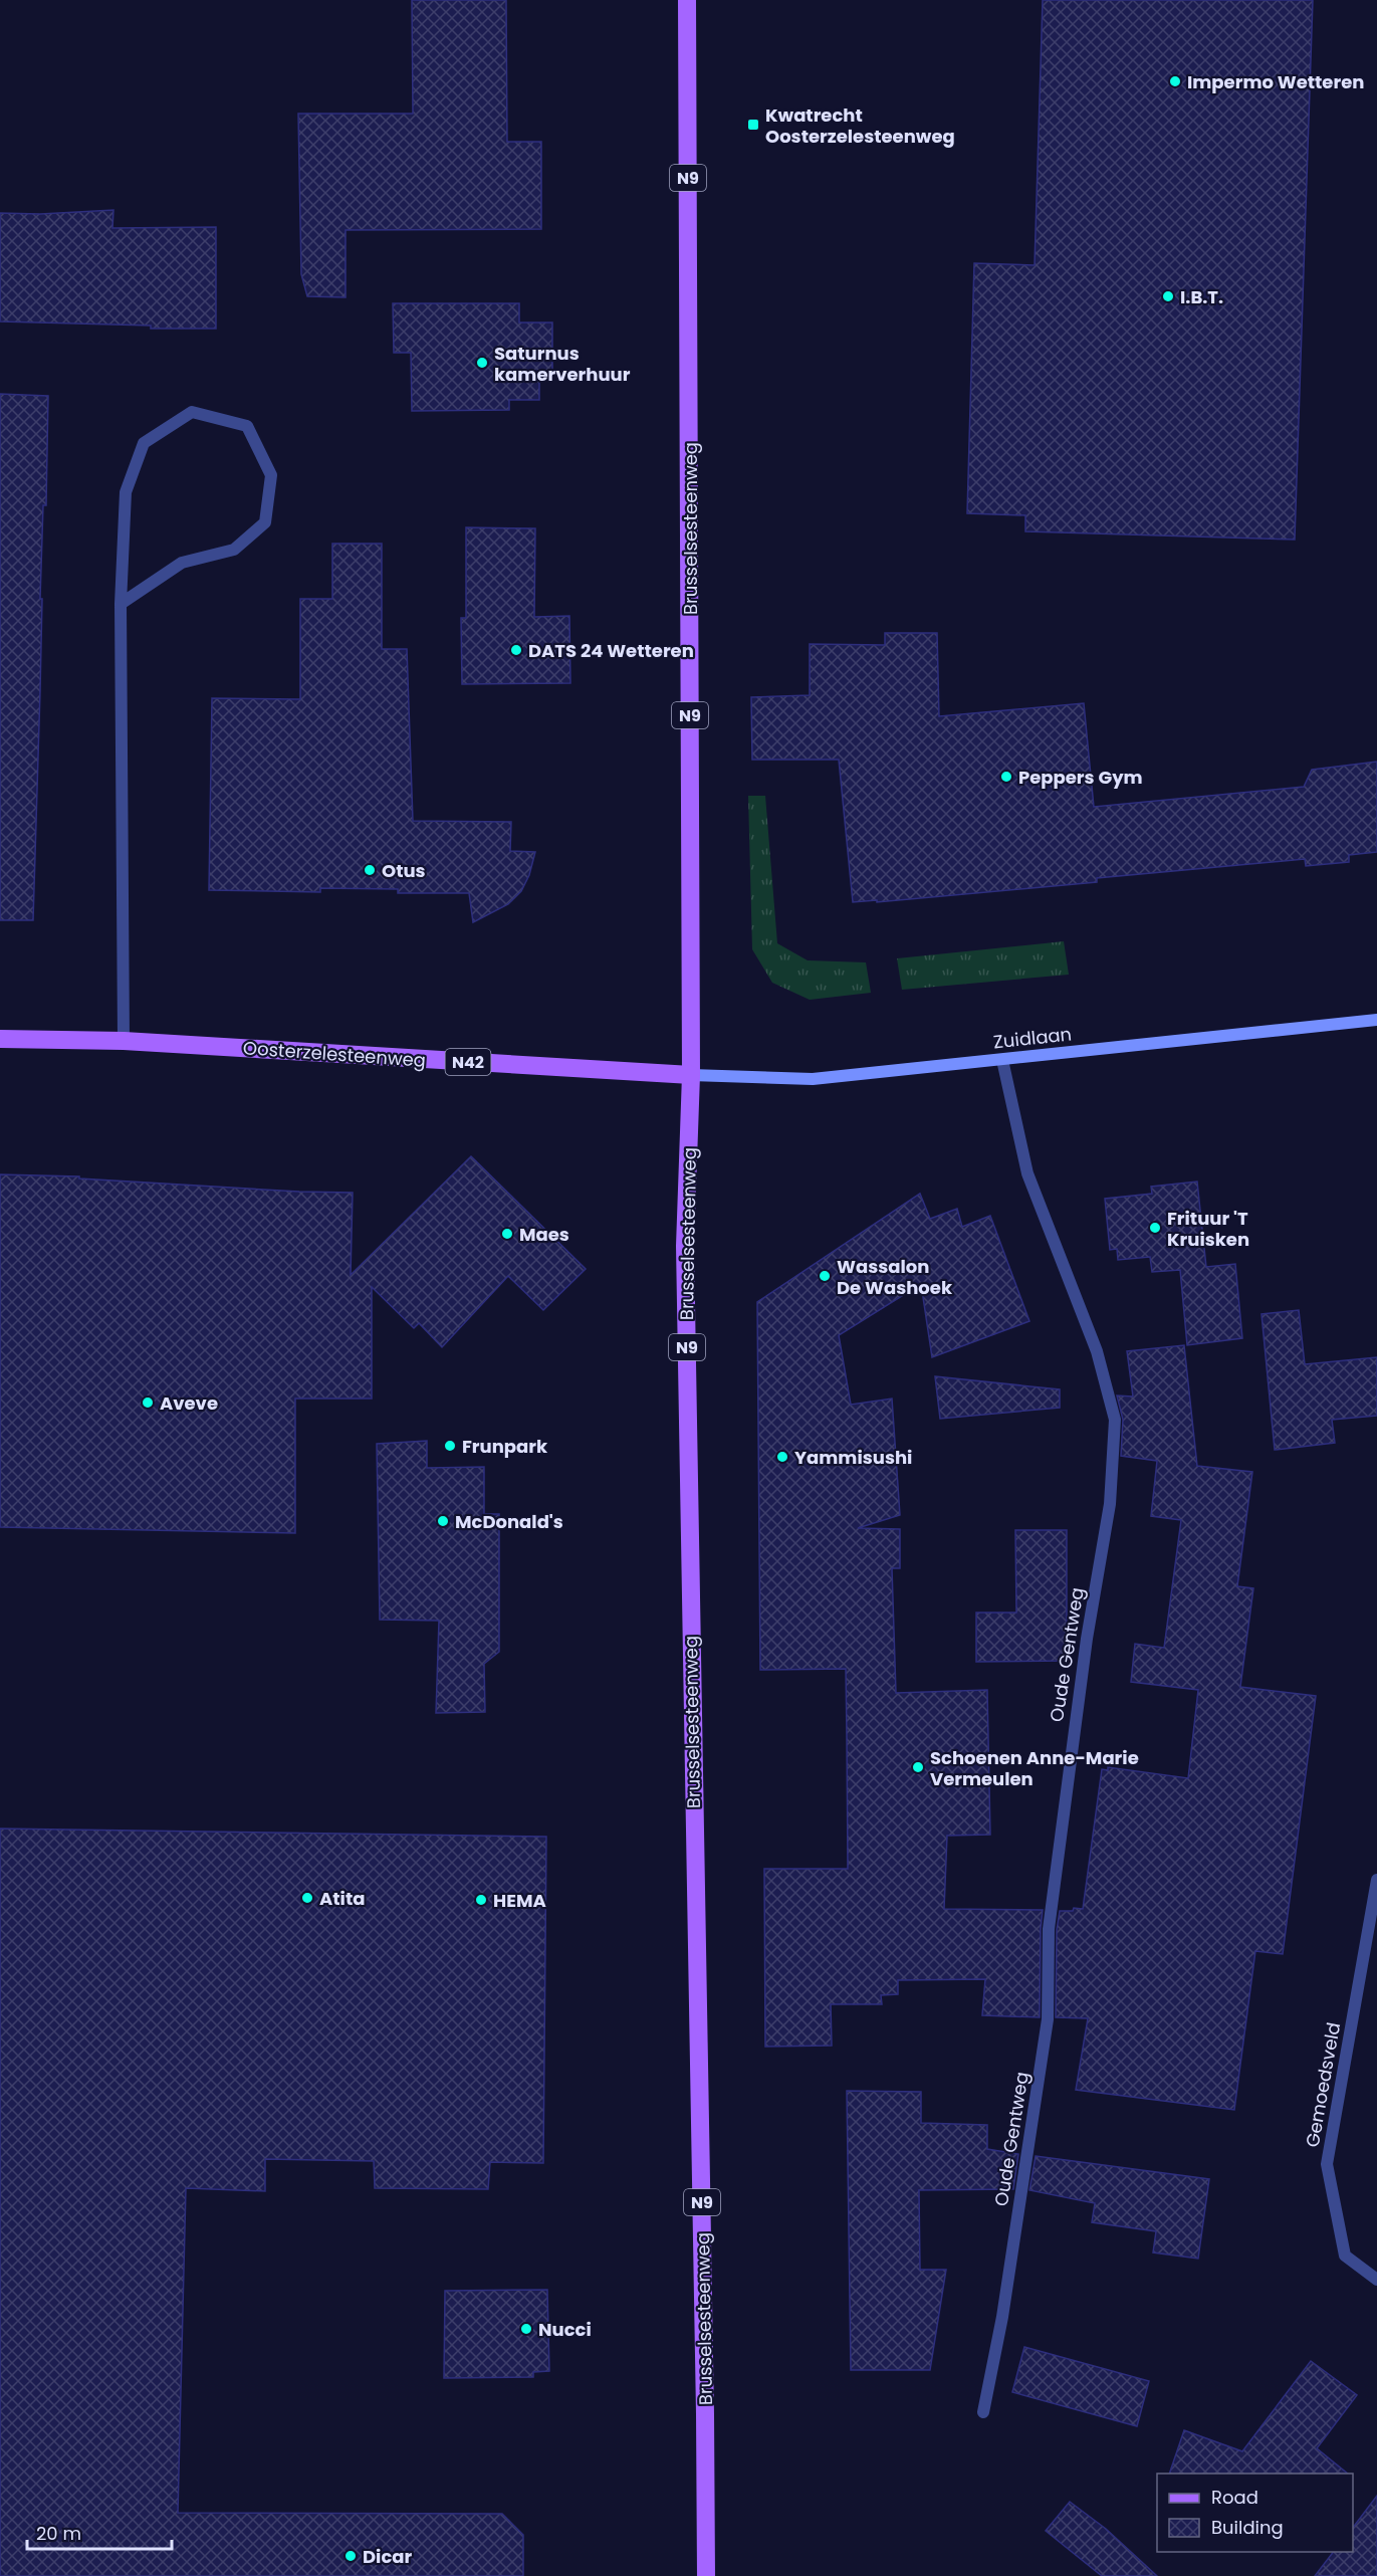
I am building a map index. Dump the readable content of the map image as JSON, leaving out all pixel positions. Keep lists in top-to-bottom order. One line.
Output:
{"streets":{"main road":["N9","Brusselsesteenweg","Zuidlaan","Oosterzelesteenweg","N42"],"street":["Oude Gentweg","Gemoedsveld"]},"crossings":[["Brusselsesteenweg","Zuidlaan"],["Brusselsesteenweg","Oosterzelesteenweg"],["Zuidlaan","Oosterzelesteenweg"],["Zuidlaan","Oude Gentweg"]],"places":{"other":["Impermo Wetteren","I.B.T.","Saturnus kamerverhuur","DATS 24 Wetteren","Peppers Gym","Otus","Frituur 'T Kruisken","Maes","Wassalon De Washoek","Aveve","Frunpark","Yammisushi","McDonald's","Schoenen Anne-Marie Vermeulen","Atita","HEMA","Nucci","Dicar"],"transit":["Kwatrecht Oosterzelesteenweg"]},"legend":["Road","Building"],"scale_bar":"20 m"}
